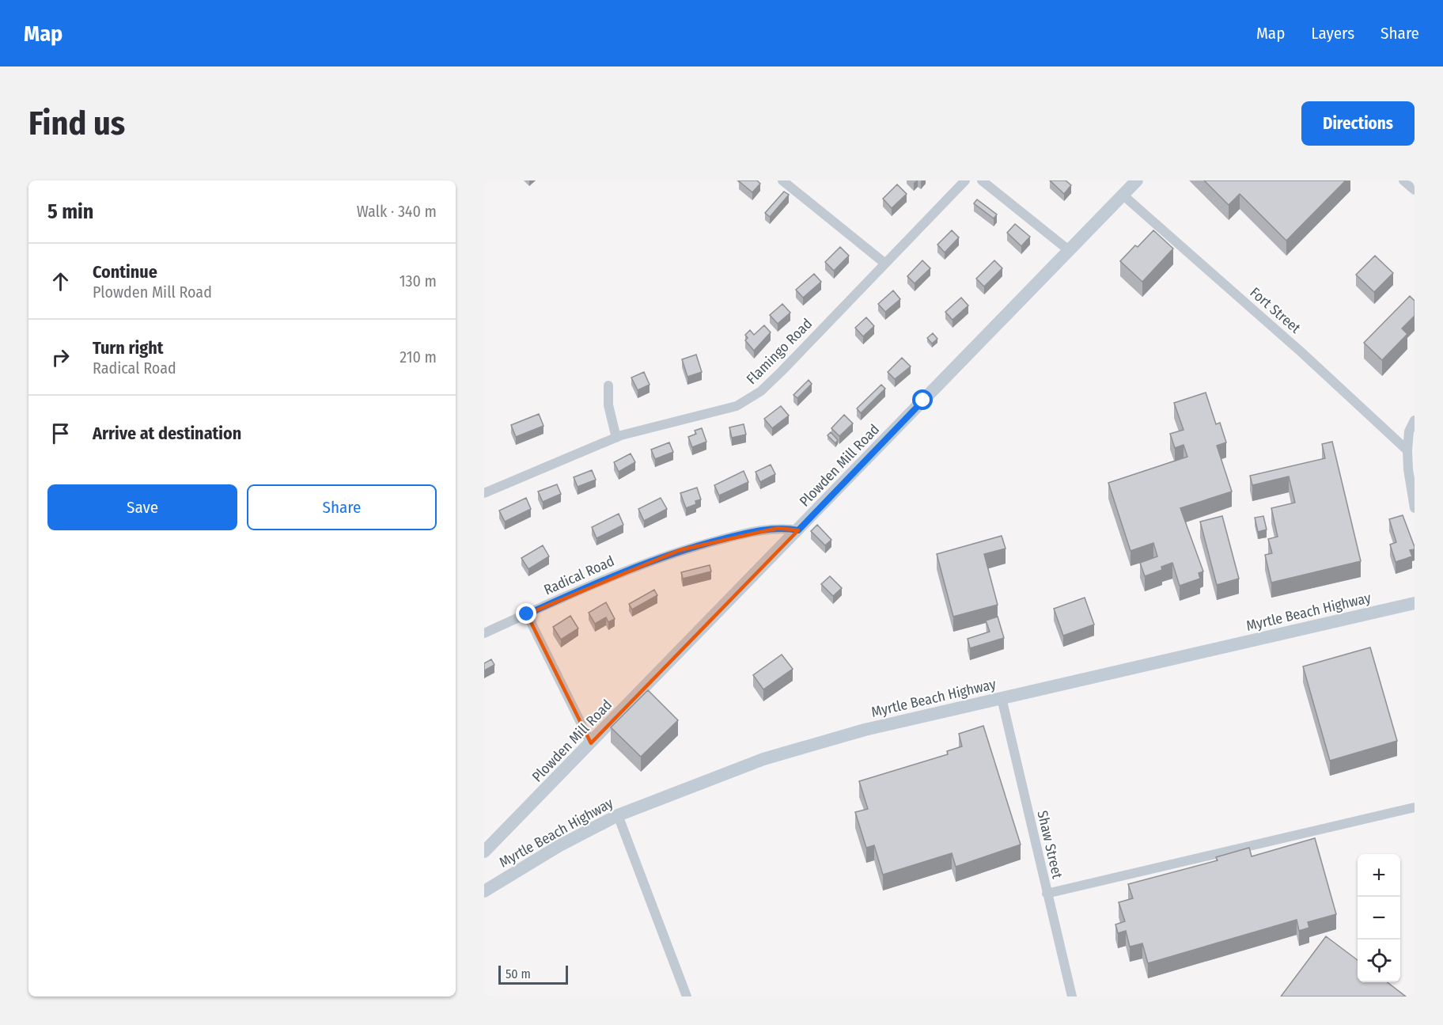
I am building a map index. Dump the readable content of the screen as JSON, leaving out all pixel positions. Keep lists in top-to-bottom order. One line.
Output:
{"streets":{"main road":["Plowden Mill Road","Myrtle Beach Highway"],"street":["Fort Street","Flamingo Road","Radical Road","Shaw Street"]},"crossings":[["Fort Street","Plowden Mill Road"],["Plowden Mill Road","Radical Road"],["Myrtle Beach Highway","Shaw Street"]],"scale_bar":"50 m","page":{"header":"Map","nav":["Map","Layers","Share"],"buttons":["Directions",["Save","Share"]],"title":"Find us","heading":["5 min","Walk · 340 m"],"list":[["Continue","Plowden Mill Road","130 m"],["Turn right","Radical Road","210 m"],"Arrive at destination"],"map_buttons":["+","−"],"scale":"50 m"}}
